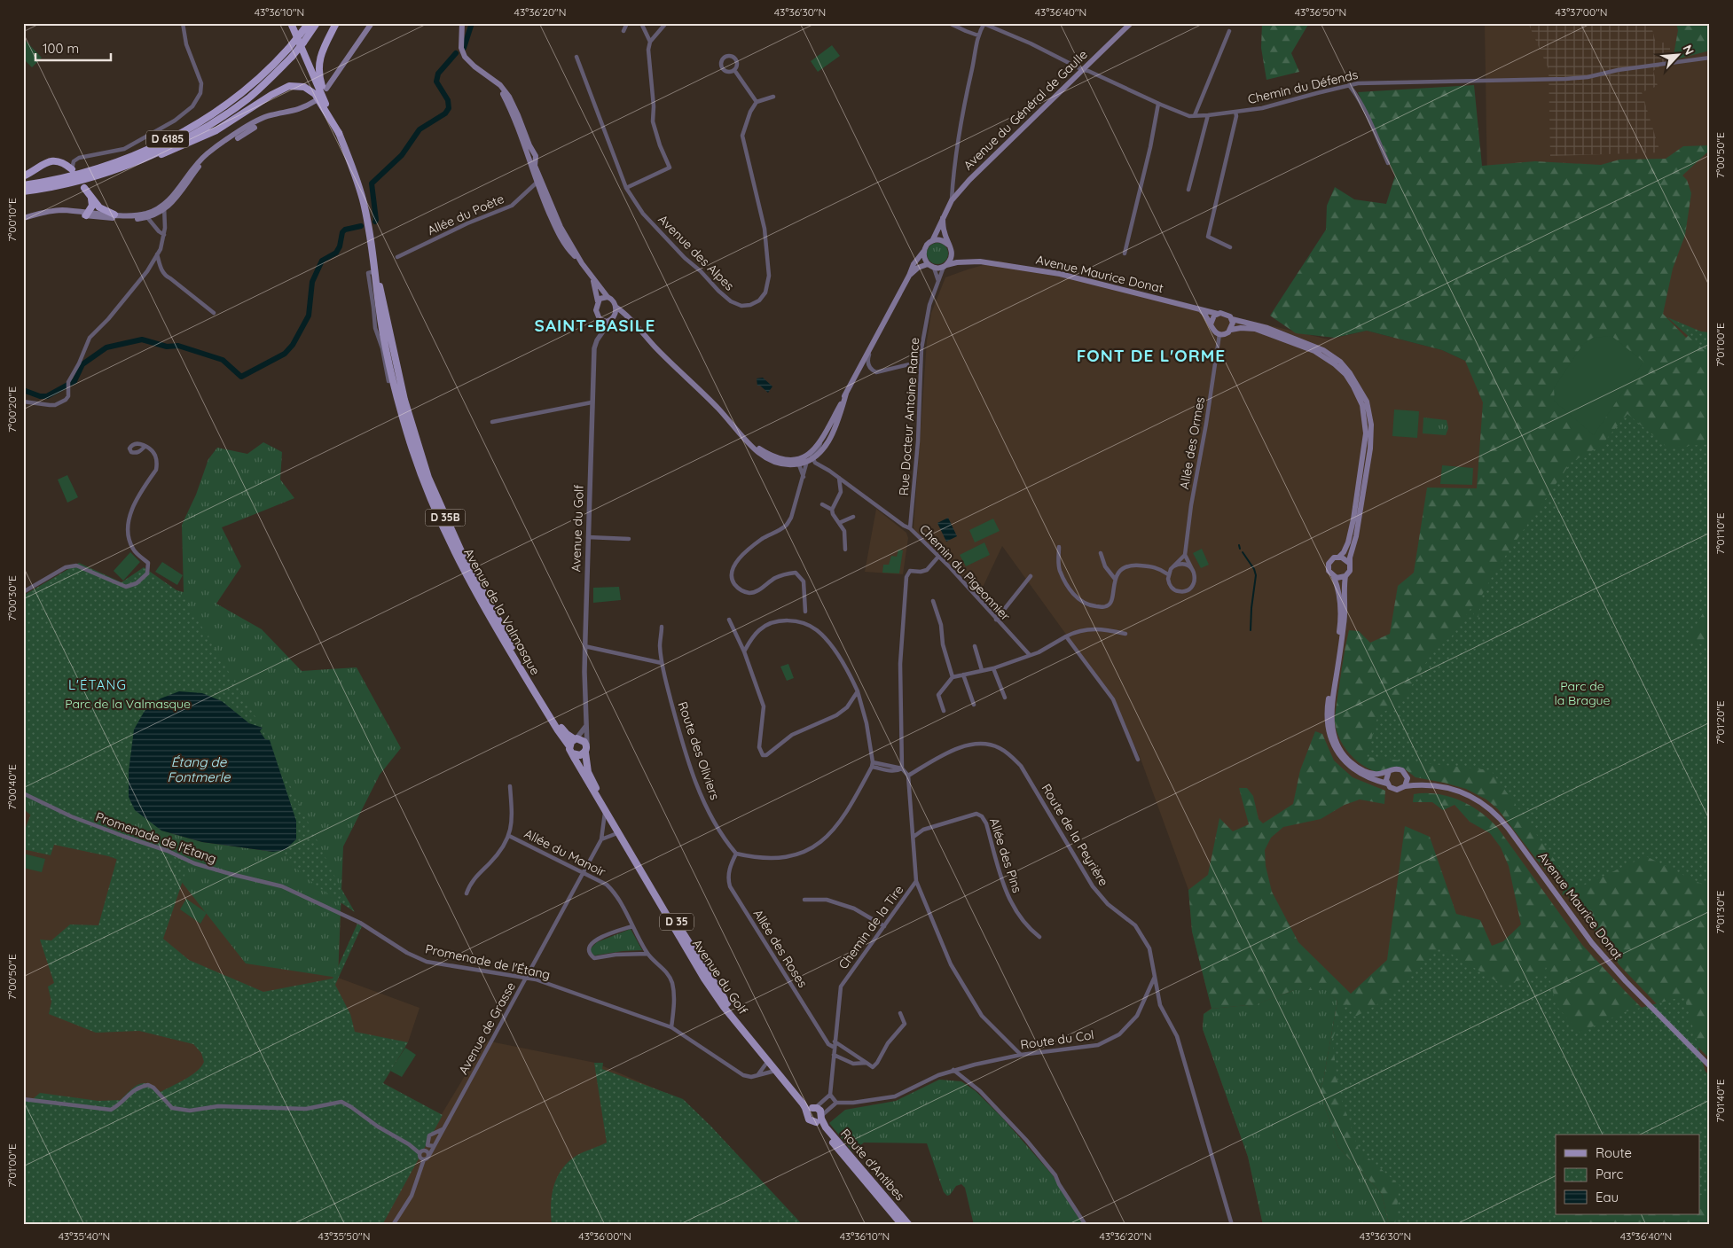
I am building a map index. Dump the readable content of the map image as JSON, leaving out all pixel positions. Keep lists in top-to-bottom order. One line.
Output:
{"streets":{"highway":["D 6185"],"main road":["Avenue du Général de Gaulle","Avenue Maurice Donat","D 35B","Avenue du Golf","Avenue de la Valmasque","D 35","Route d'Antibes"],"street":["Chemin du Défends","Allée du Poète","Avenue des Alpes","Rue Docteur Antoine Rance","Allée des Ormes","Chemin du Pigeonnier","Route des Oliviers","Route de la Peyrière","Promenade de l'Étang","Allée du Manoir","Allée des Pins","Chemin de la Tire","Allée des Roses","Avenue de Grasse","Route du Col"]},"crossings":[["Chemin du Défends","Avenue du Général de Gaulle"],["Avenue du Général de Gaulle","Rue Docteur Antoine Rance"],["Avenue Maurice Donat","Allée des Ormes"],["Rue Docteur Antoine Rance","Chemin du Pigeonnier"],["Avenue du Golf","Avenue de la Valmasque"],["Avenue du Golf","Promenade de l'Étang"],["Avenue du Golf","Avenue de Grasse"],["Route des Oliviers","Allée des Roses"],["Route de la Peyrière","Chemin de la Tire"],["Route de la Peyrière","Route du Col"],["Promenade de l'Étang","Allée du Manoir"],["Promenade de l'Étang","Avenue de Grasse"],["Allée du Manoir","Avenue de Grasse"],["Allée des Pins","Chemin de la Tire"],["Chemin de la Tire","Allée des Roses"]],"districts":["SAINT-BASILE","FONT DE L'ORME","L'ÉTANG"],"water":["Étang de Fontmerle"],"parks":["Parc de la Brague","Parc de la Valmasque"],"legend":["Route","Parc","Eau"],"scale_bar":"100 m","north":"top right","coordinates":["43°36'10\"N","43°36'20\"N","43°36'30\"N","43°36'40\"N","43°36'50\"N","43°37'00\"N","7°00'50\"E","7°00'10\"E","7°01'00\"E","7°00'20\"E","7°01'10\"E","7°00'30\"E","7°01'20\"E","7°00'40\"E","7°01'30\"E","7°01'40\"E","43°35'40\"N","43°35'50\"N","43°36'00\"N"]}
